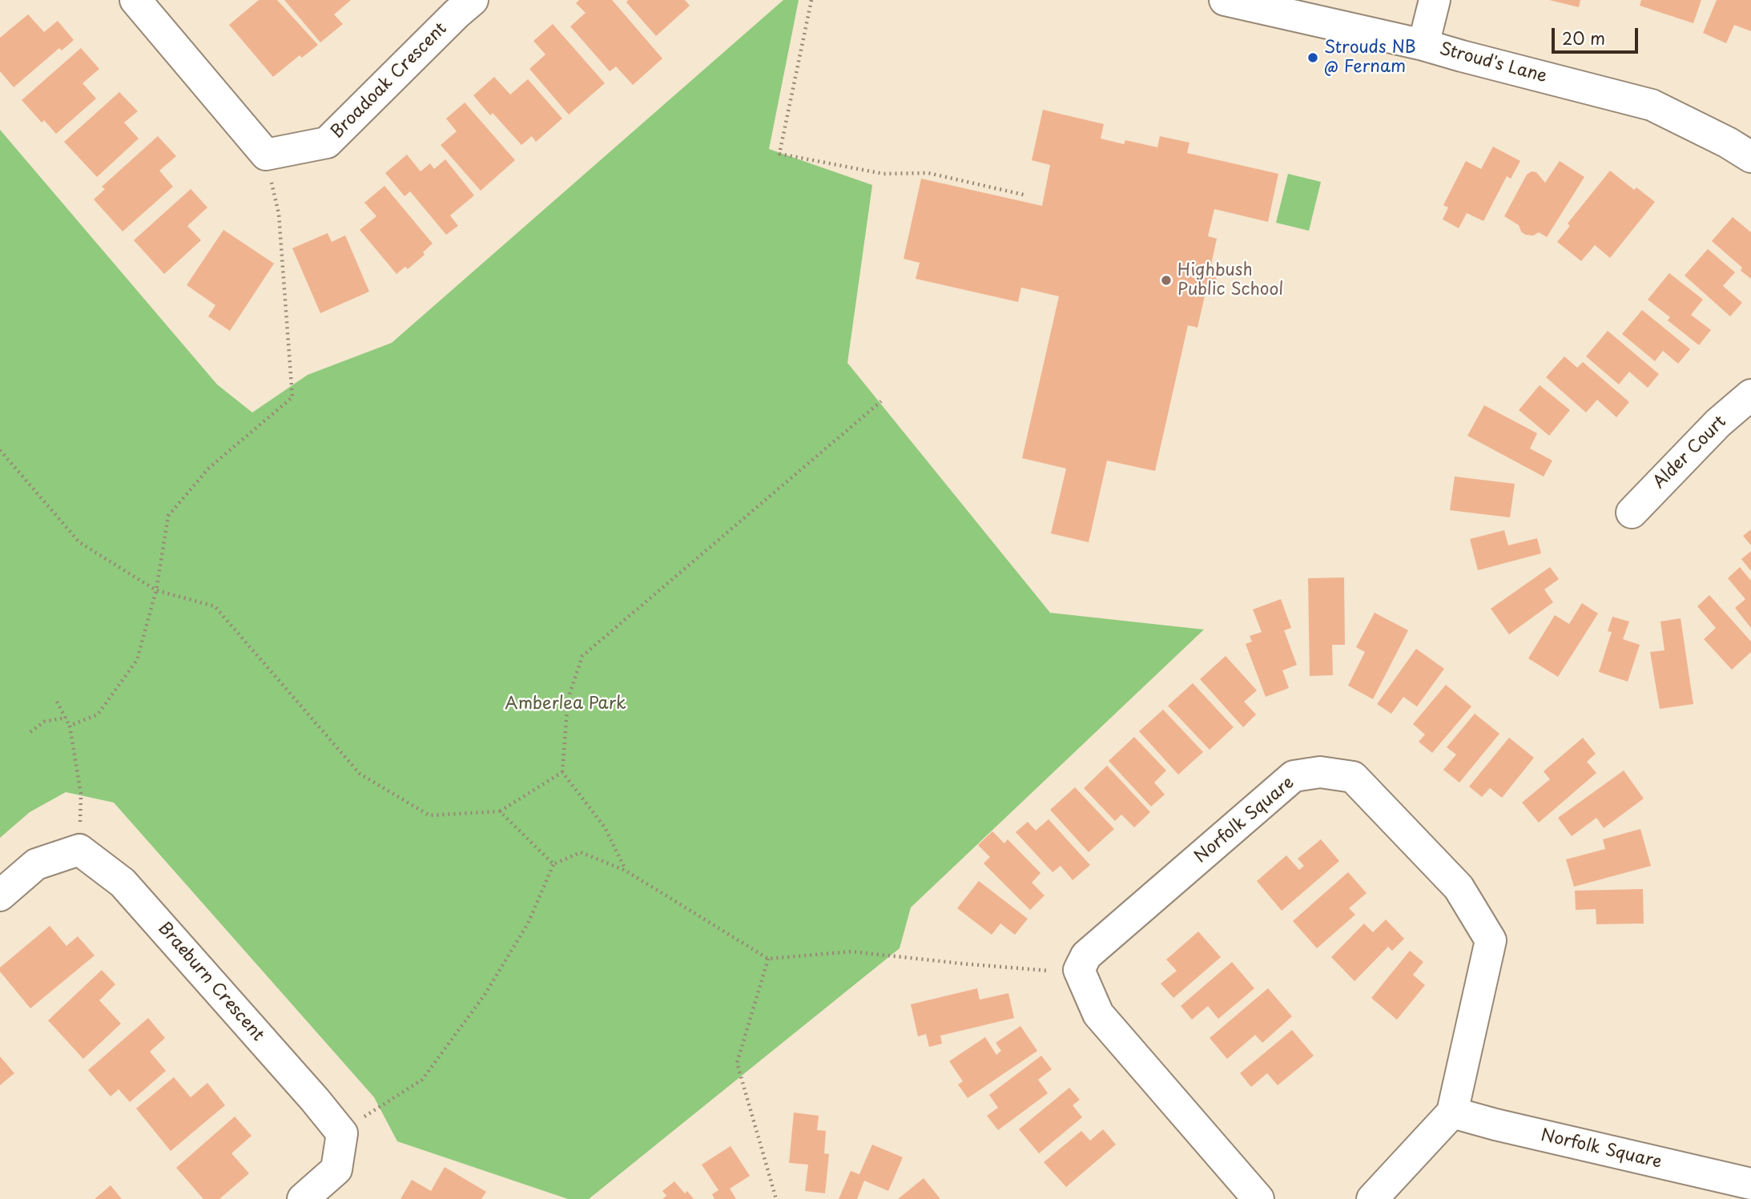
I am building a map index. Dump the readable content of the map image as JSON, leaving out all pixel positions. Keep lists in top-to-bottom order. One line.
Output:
{"streets":{"street":["Stroud's Lane","Broadoak Crescent","Alder Court","Norfolk Square","Braeburn Crescent"]},"parks":["Amberlea Park"],"places":["Strouds NB @ Fernam","Highbush Public School"],"scale_bar":"20 m"}
